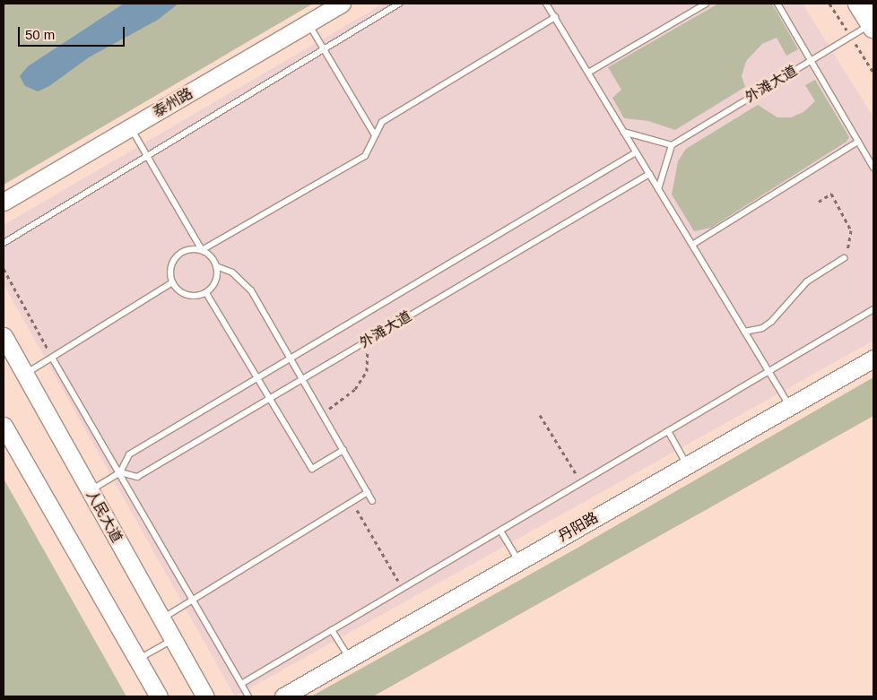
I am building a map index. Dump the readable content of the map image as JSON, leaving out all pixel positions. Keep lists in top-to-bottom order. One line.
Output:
{"streets":{"street":["泰州路","人民大道","丹阳路"],"lane":["外滩大道"]},"crossings":[["外滩大道","人民大道"]],"scale_bar":"50 m"}
